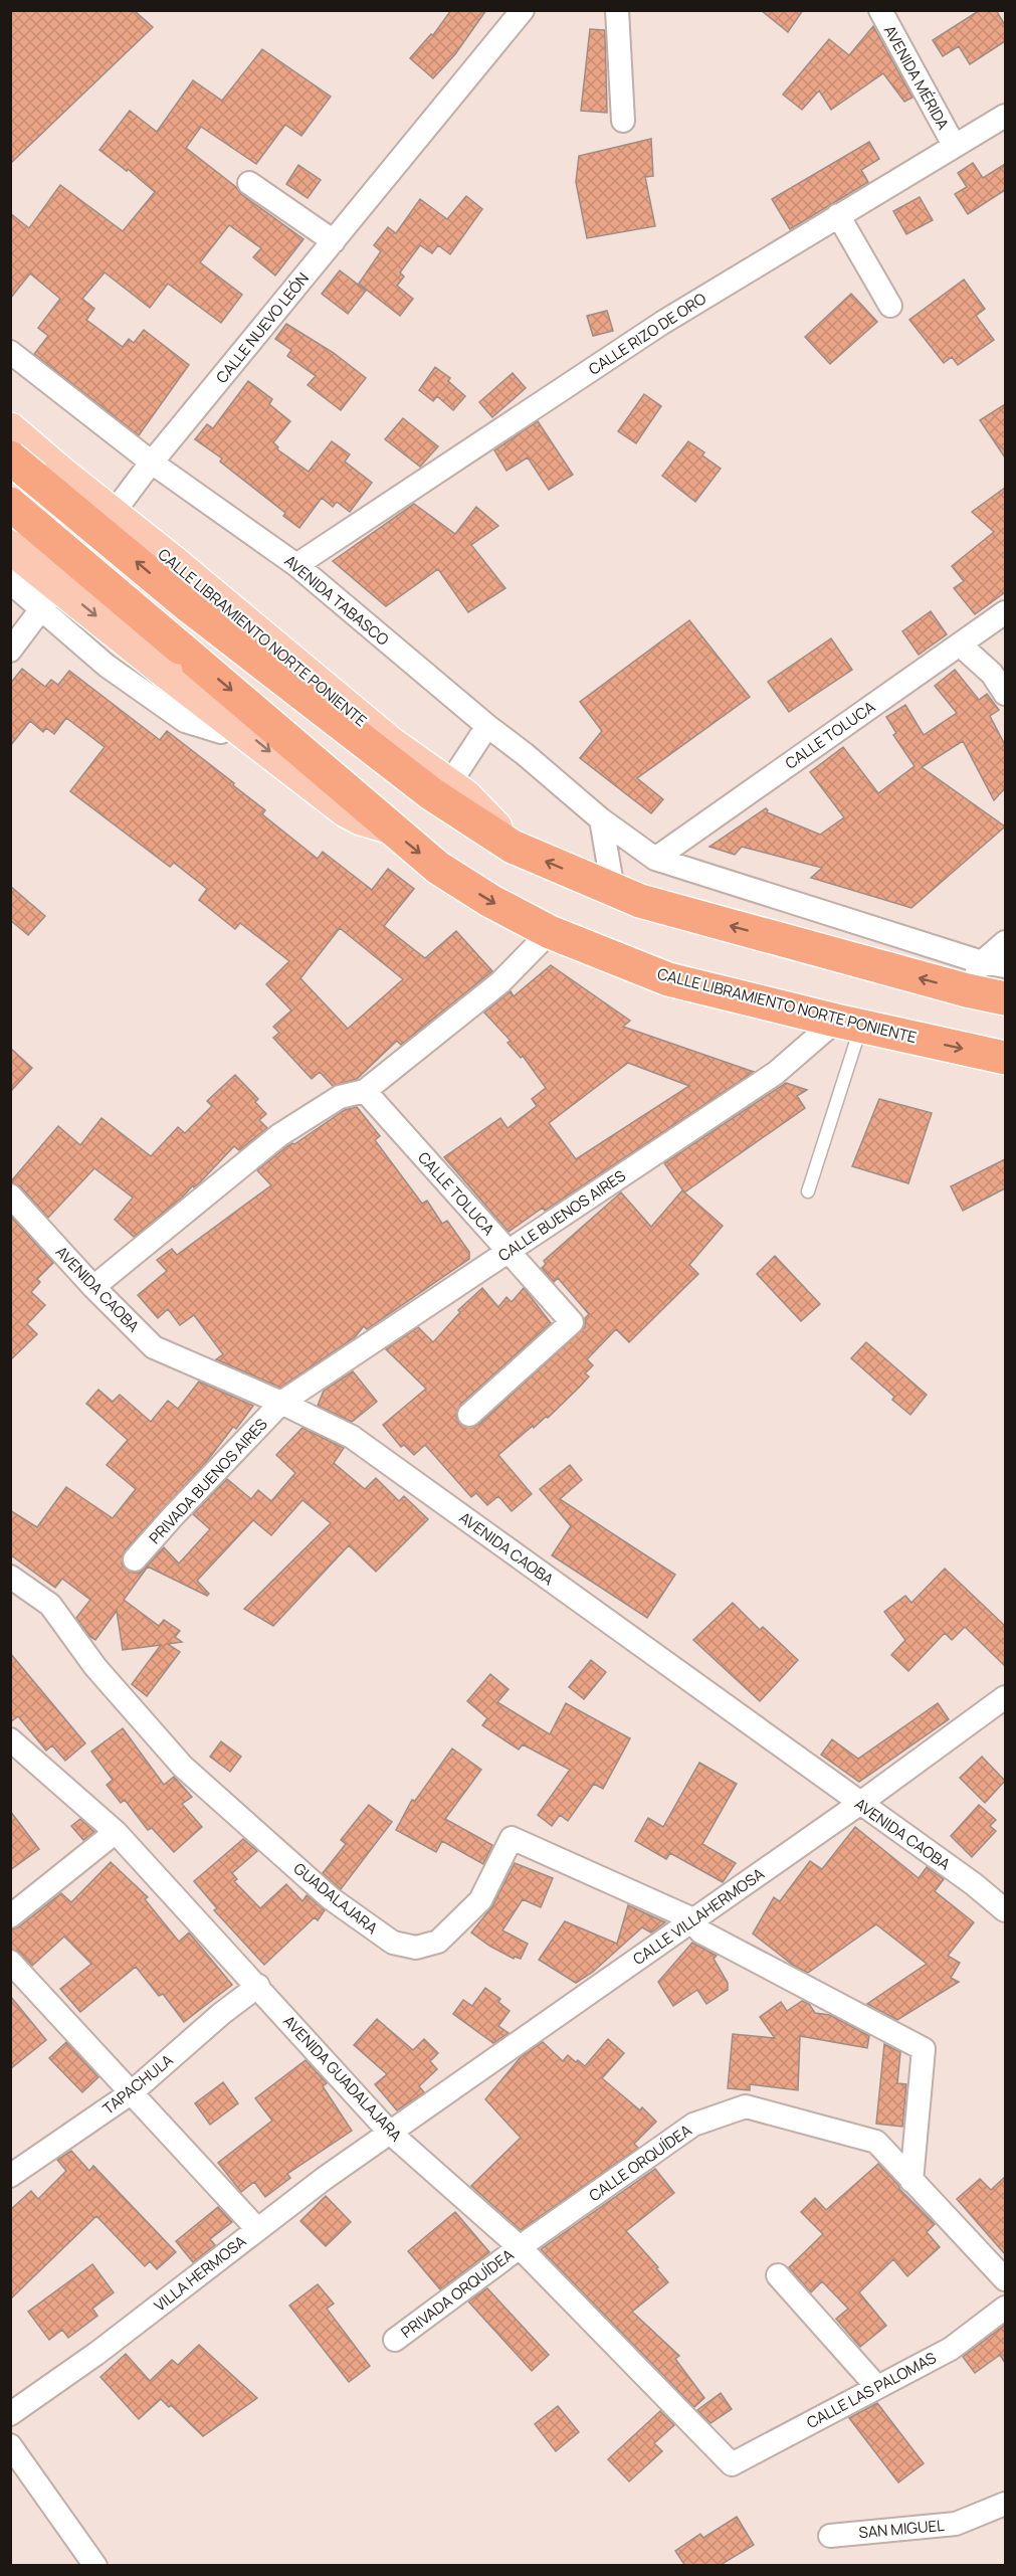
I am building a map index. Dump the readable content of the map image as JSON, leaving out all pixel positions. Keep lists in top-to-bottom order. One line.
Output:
{"streets":{"highway":["CALLE LIBRAMIENTO NORTE PONIENTE"],"street":["AVENIDA MÉRIDA","CALLE NUEVO LEÓN","CALLE RIZO DE ORO","AVENIDA TABASCO","CALLE TOLUCA","CALLE BUENOS AIRES","AVENIDA CAOBA","PRIVADA BUENOS AIRES","GUADALAJARA","CALLE VILLAHERMOSA","AVENIDA GUADALAJARA","TAPACHULA","CALLE ORQUÍDEA","VILLA HERMOSA","PRIVADA ORQUÍDEA","CALLE LAS PALOMAS","SAN MIGUEL"]},"crossings":[["AVENIDA MÉRIDA","CALLE RIZO DE ORO"],["CALLE NUEVO LEÓN","AVENIDA TABASCO"],["CALLE RIZO DE ORO","AVENIDA TABASCO"],["AVENIDA TABASCO","CALLE TOLUCA"],["CALLE LIBRAMIENTO NORTE PONIENTE","CALLE BUENOS AIRES"],["CALLE TOLUCA","CALLE BUENOS AIRES"],["CALLE BUENOS AIRES","AVENIDA CAOBA"],["CALLE BUENOS AIRES","PRIVADA BUENOS AIRES"],["AVENIDA CAOBA","PRIVADA BUENOS AIRES"],["AVENIDA CAOBA","CALLE VILLAHERMOSA"],["GUADALAJARA","CALLE VILLAHERMOSA"],["CALLE VILLAHERMOSA","AVENIDA GUADALAJARA"],["CALLE VILLAHERMOSA","VILLA HERMOSA"],["AVENIDA GUADALAJARA","TAPACHULA"],["AVENIDA GUADALAJARA","CALLE ORQUÍDEA"],["AVENIDA GUADALAJARA","VILLA HERMOSA"],["AVENIDA GUADALAJARA","PRIVADA ORQUÍDEA"],["AVENIDA GUADALAJARA","CALLE LAS PALOMAS"],["CALLE ORQUÍDEA","PRIVADA ORQUÍDEA"]]}
